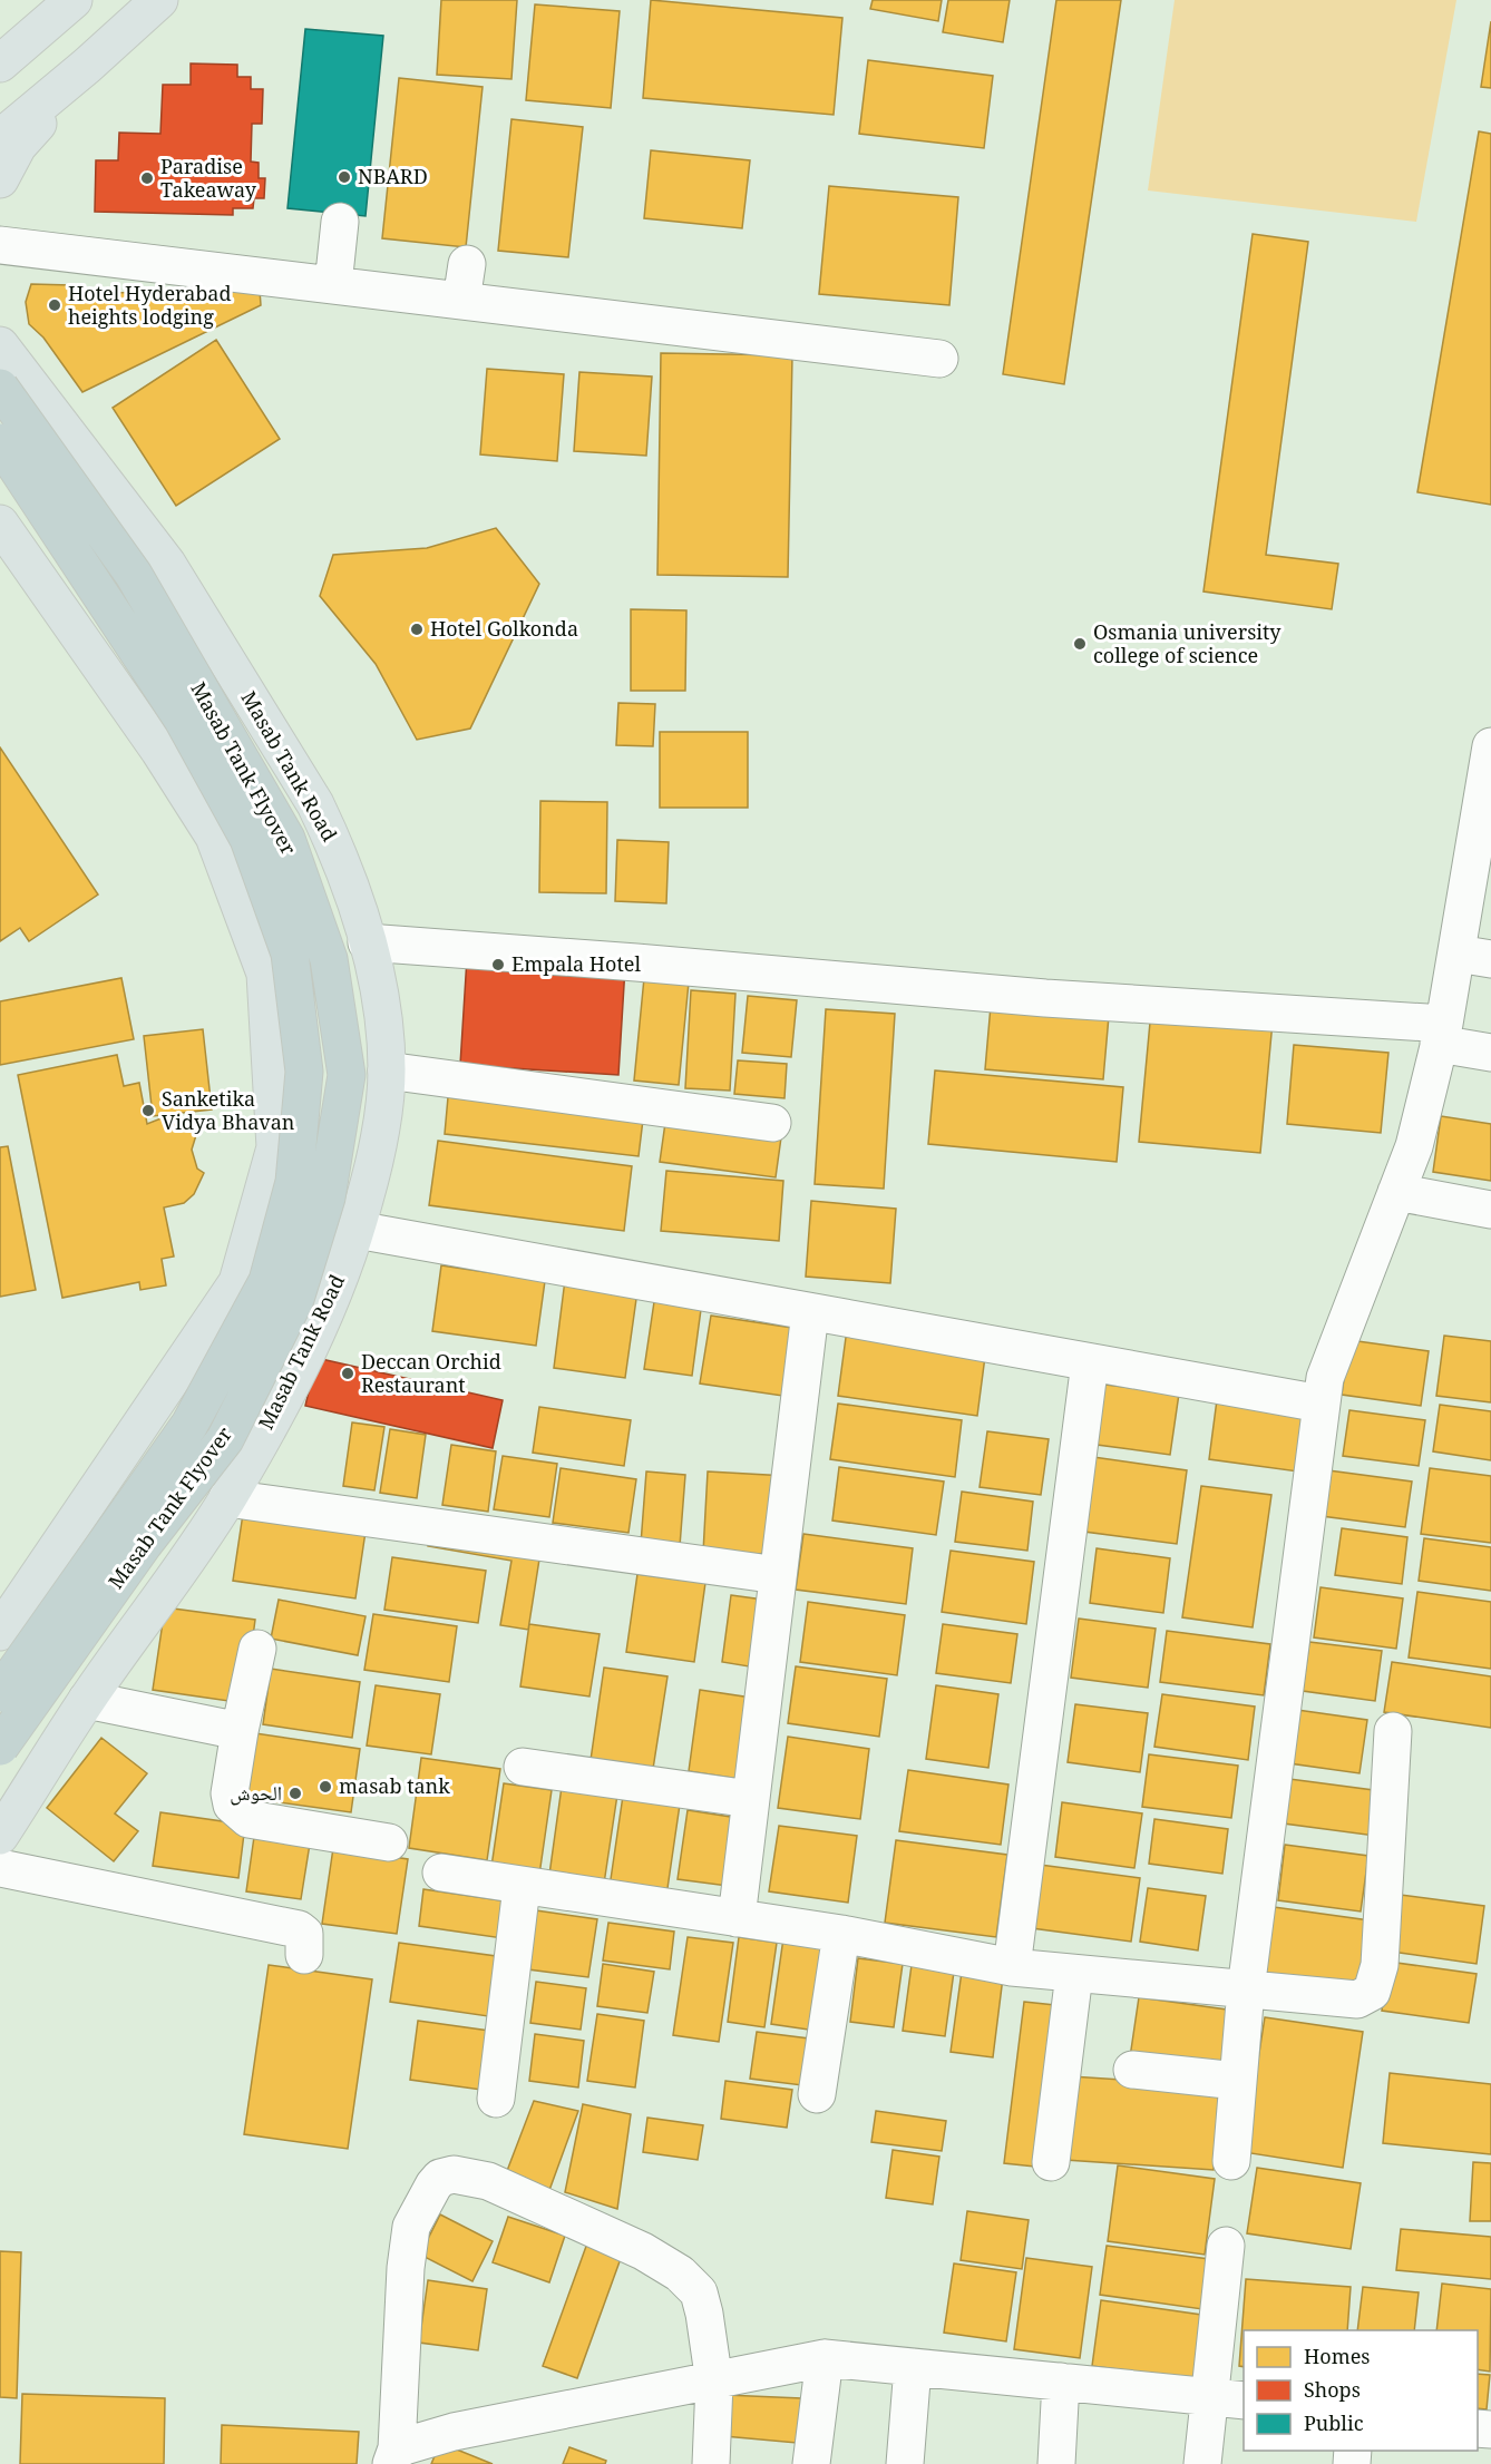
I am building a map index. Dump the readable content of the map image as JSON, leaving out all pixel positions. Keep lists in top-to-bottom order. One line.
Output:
{"streets":{"highway":["Masab Tank Flyover"],"main road":["Masab Tank Road"]},"places":["NBARD","Paradise Takeaway","Hotel Hyderabad heights lodging","Hotel Golkonda","Osmania university college of science","Empala Hotel","Sanketika Vidya Bhavan","Deccan Orchid Restaurant","masab tank","الحوش"],"legend":["Homes","Shops","Public"]}
